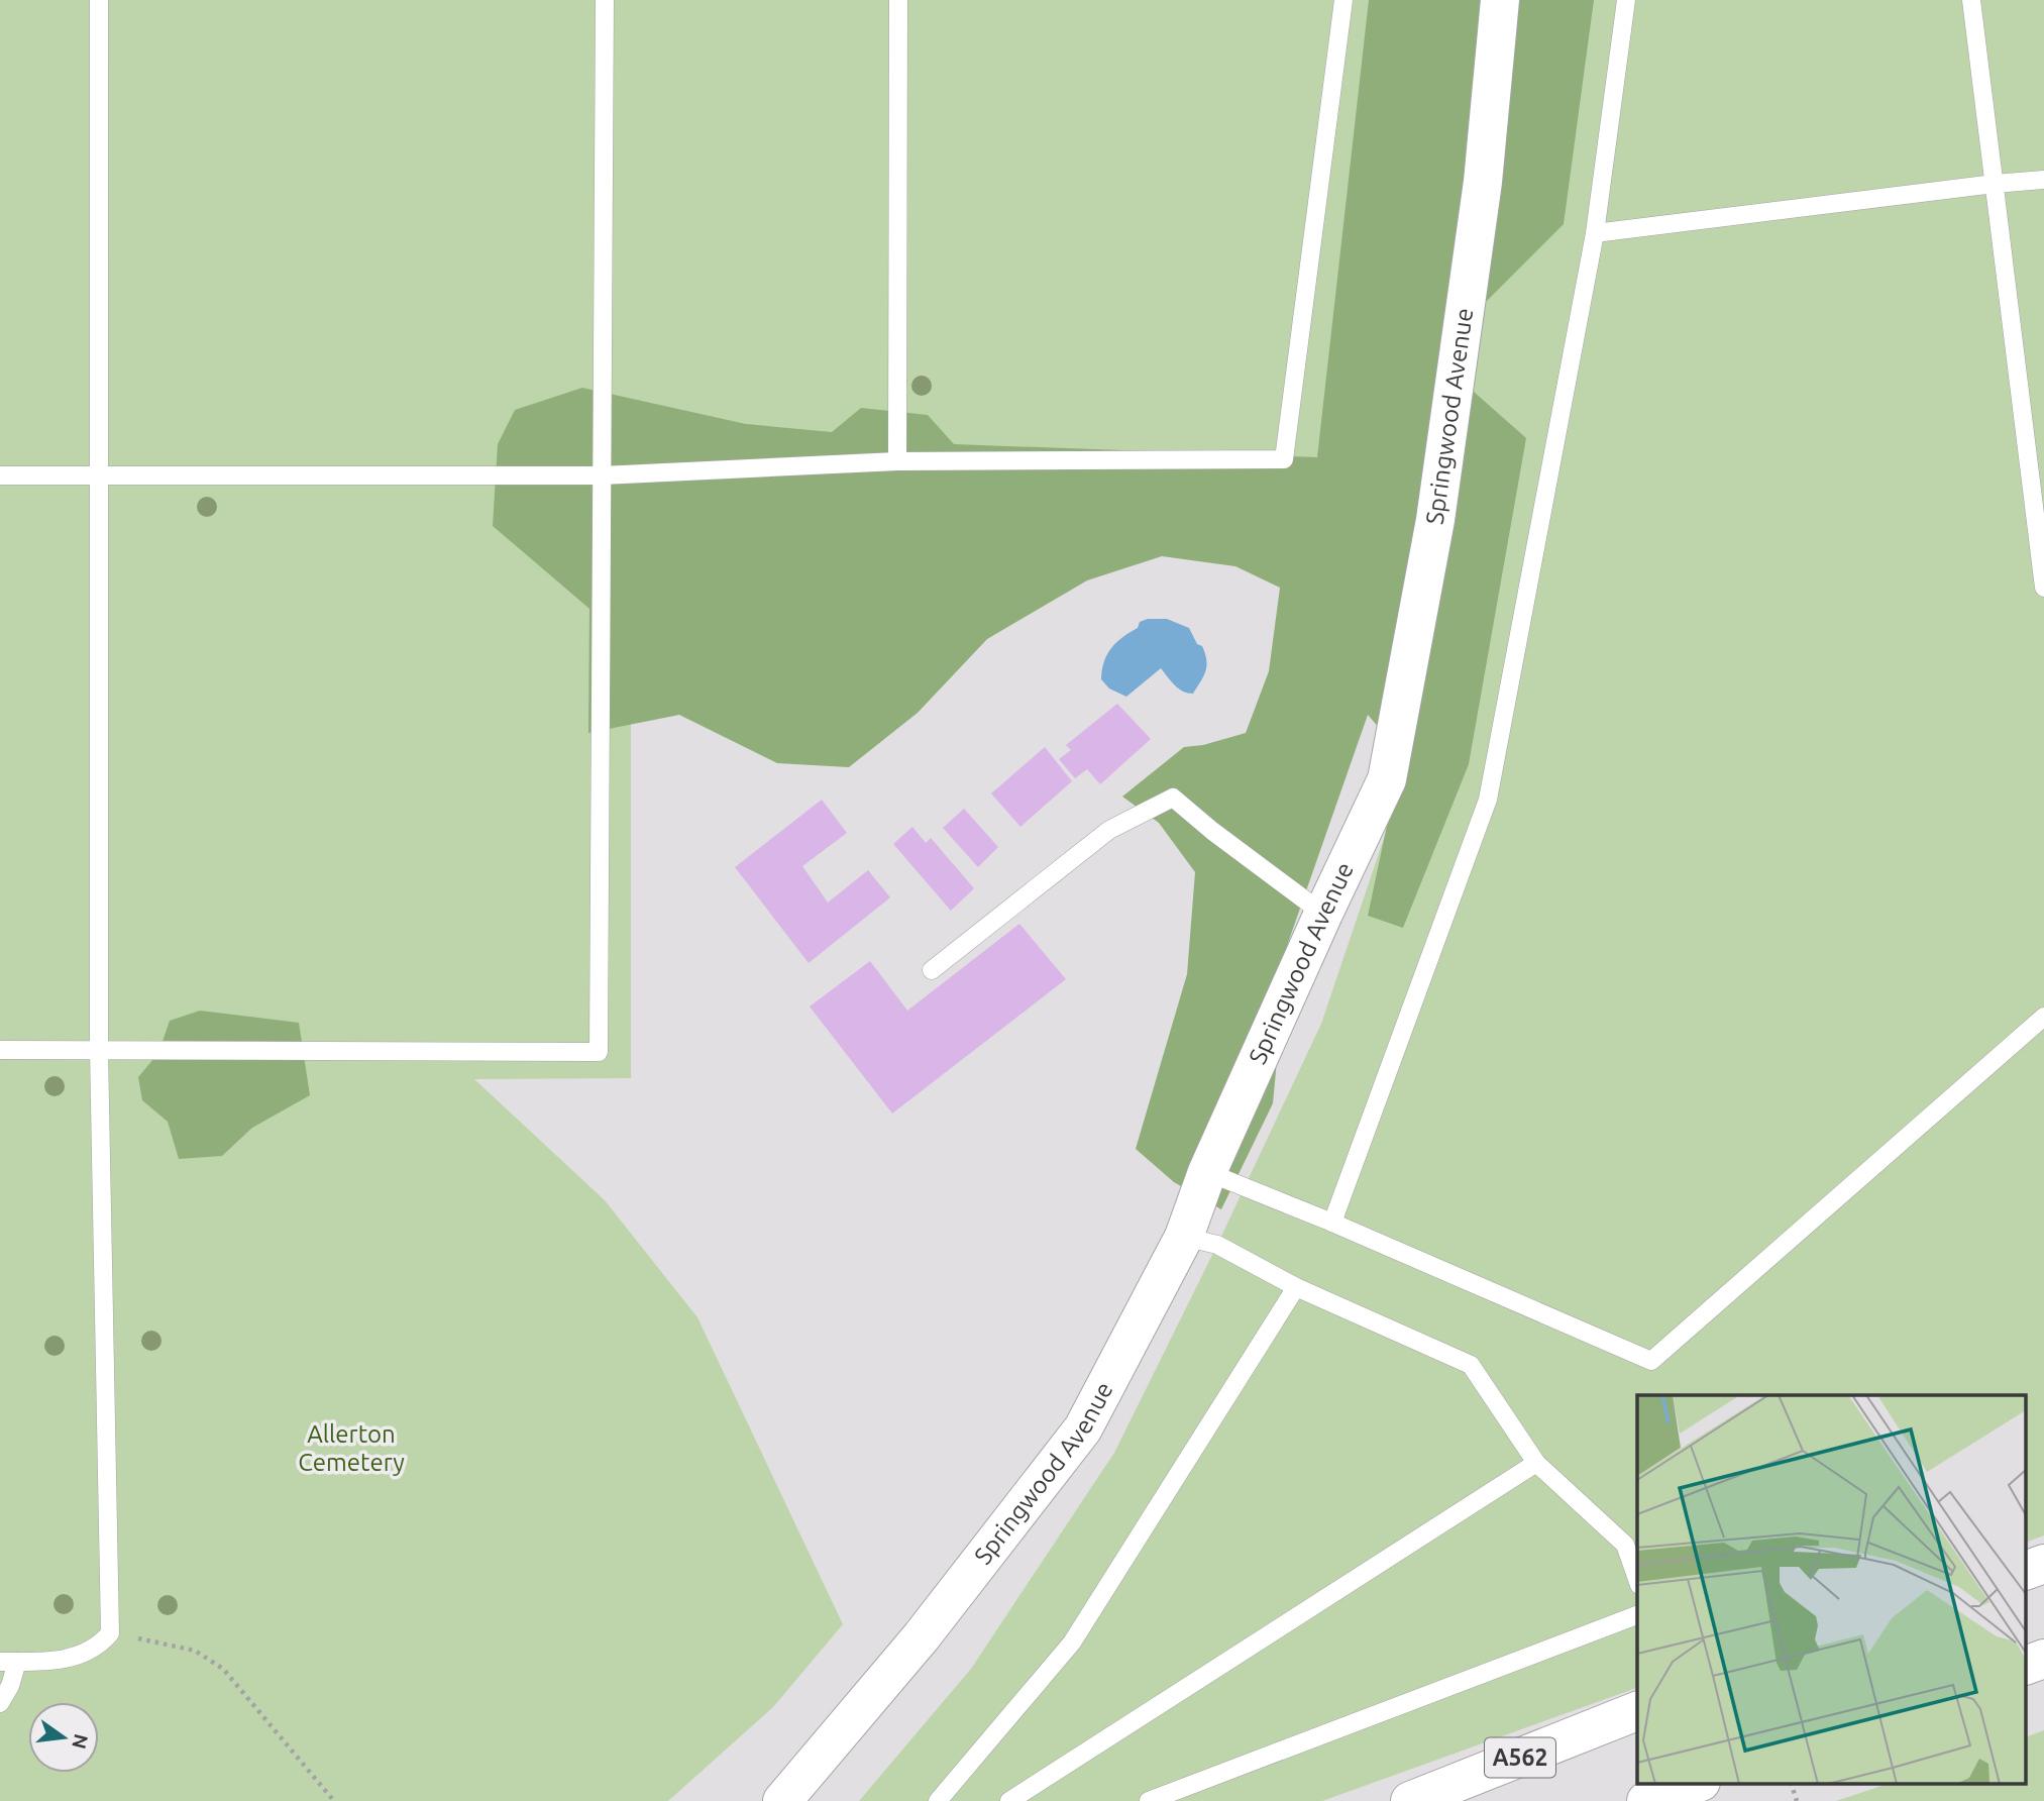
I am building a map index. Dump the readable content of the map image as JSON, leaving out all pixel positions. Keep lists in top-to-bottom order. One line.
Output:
{"streets":{"main road":["Springwood Avenue","A562"]},"parks":["Allerton Cemetery"],"north":"right"}
